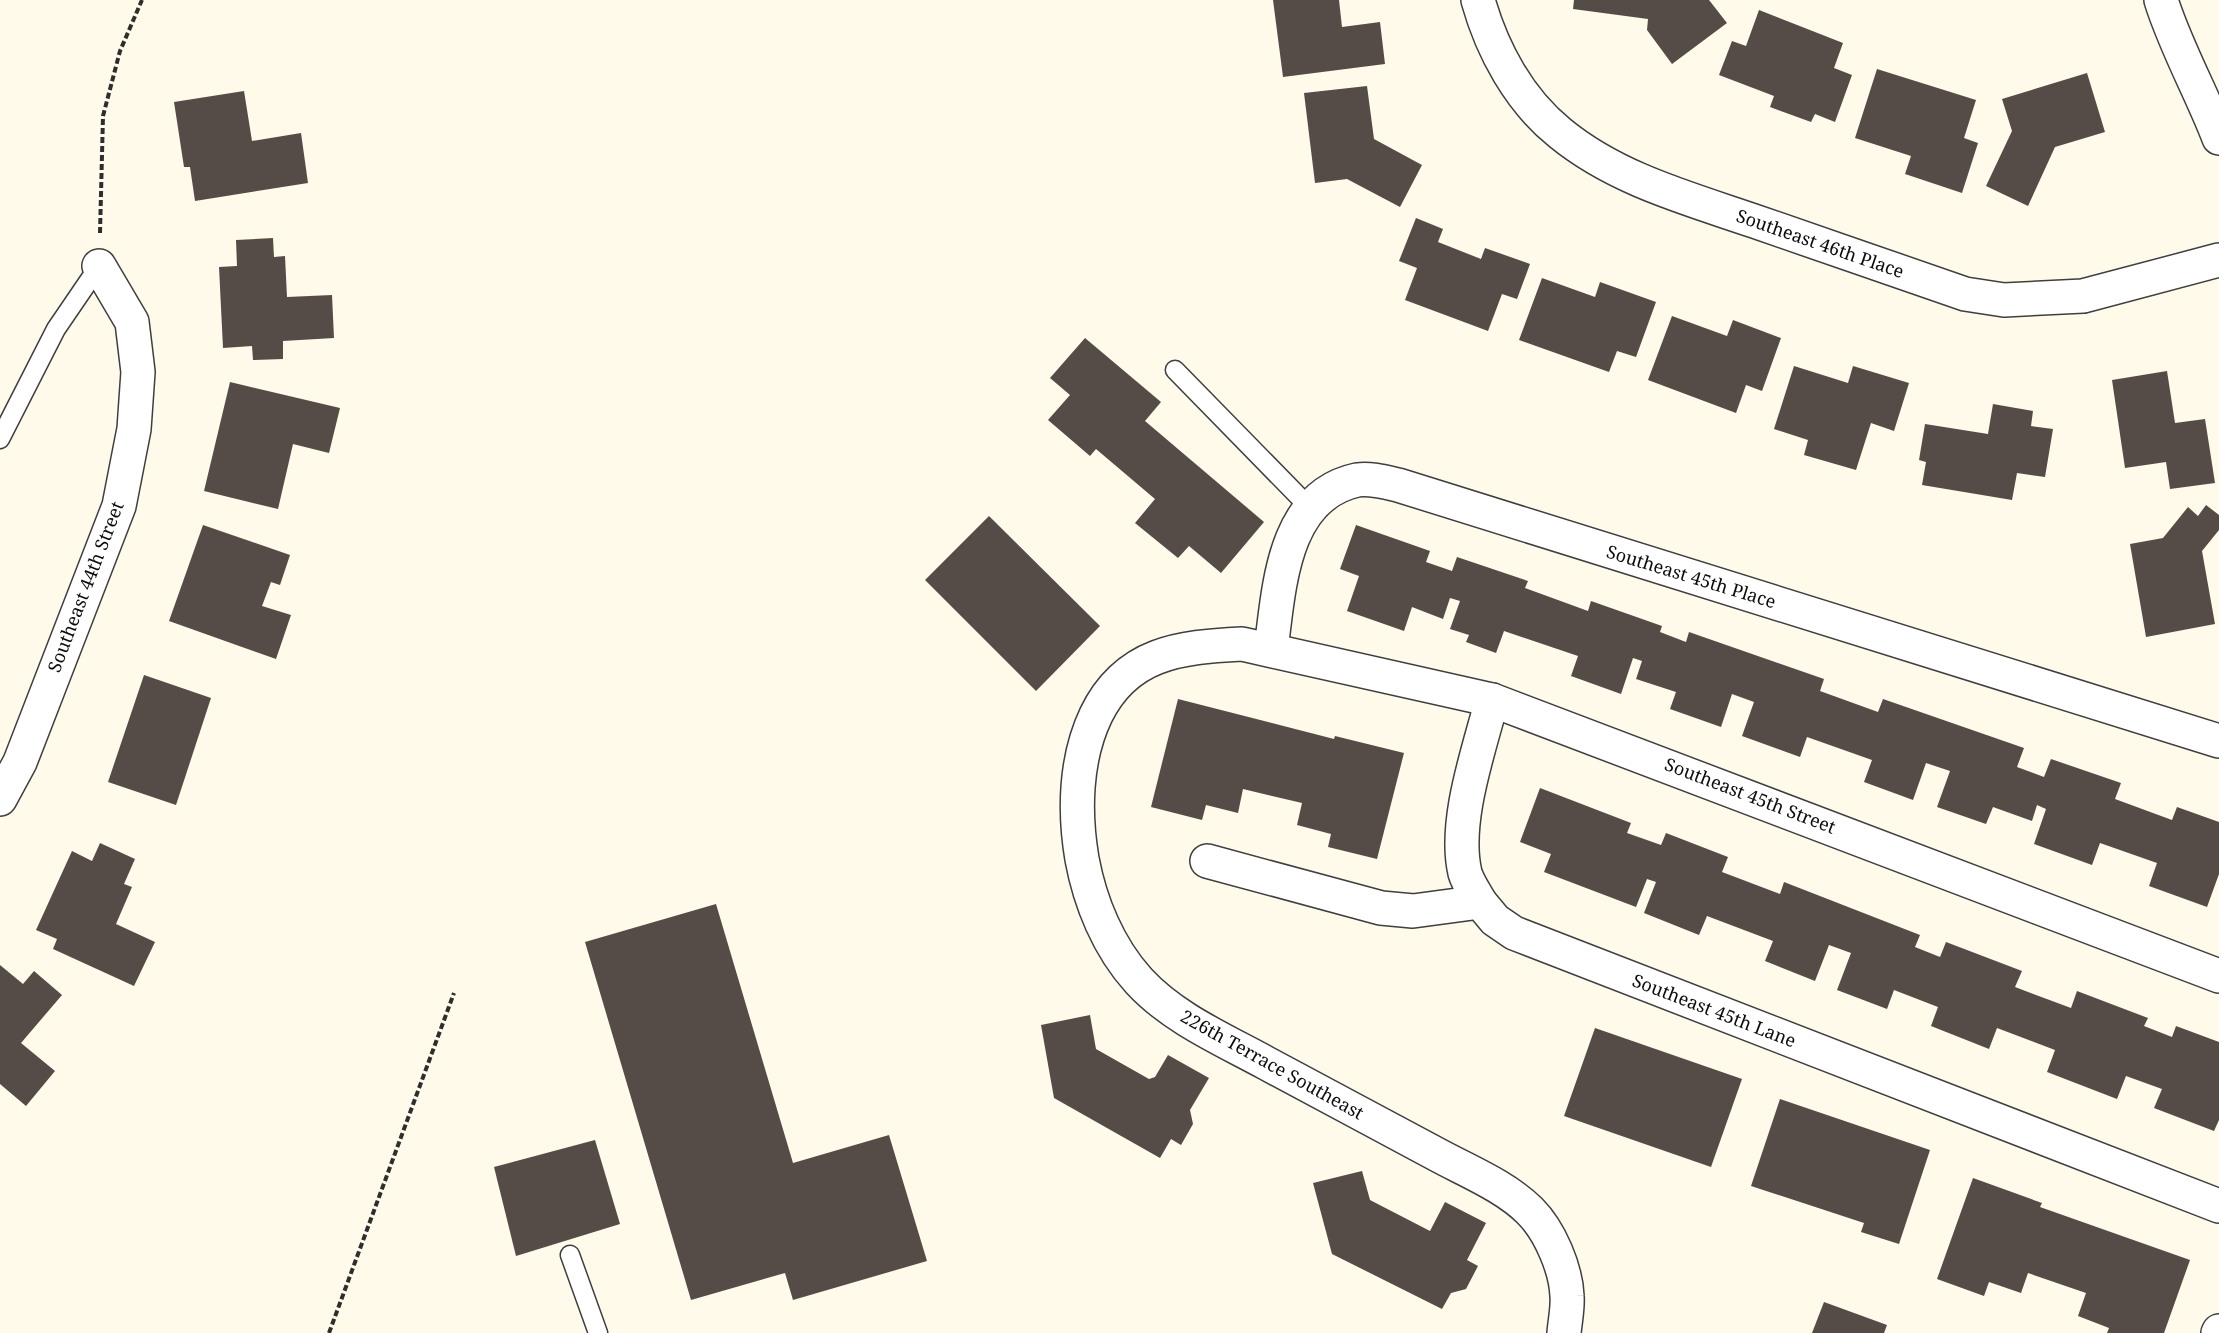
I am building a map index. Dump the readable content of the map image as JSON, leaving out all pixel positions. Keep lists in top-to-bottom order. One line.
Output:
{"streets":{"street":["Southeast 46th Place","Southeast 45th Place","Southeast 44th Street","Southeast 45th Street","Southeast 45th Lane","226th Terrace Southeast"]},"crossings":[["Southeast 45th Place","Southeast 45th Street"],["Southeast 45th Place","226th Terrace Southeast"],["Southeast 45th Street","Southeast 45th Lane"],["Southeast 45th Street","226th Terrace Southeast"]]}
